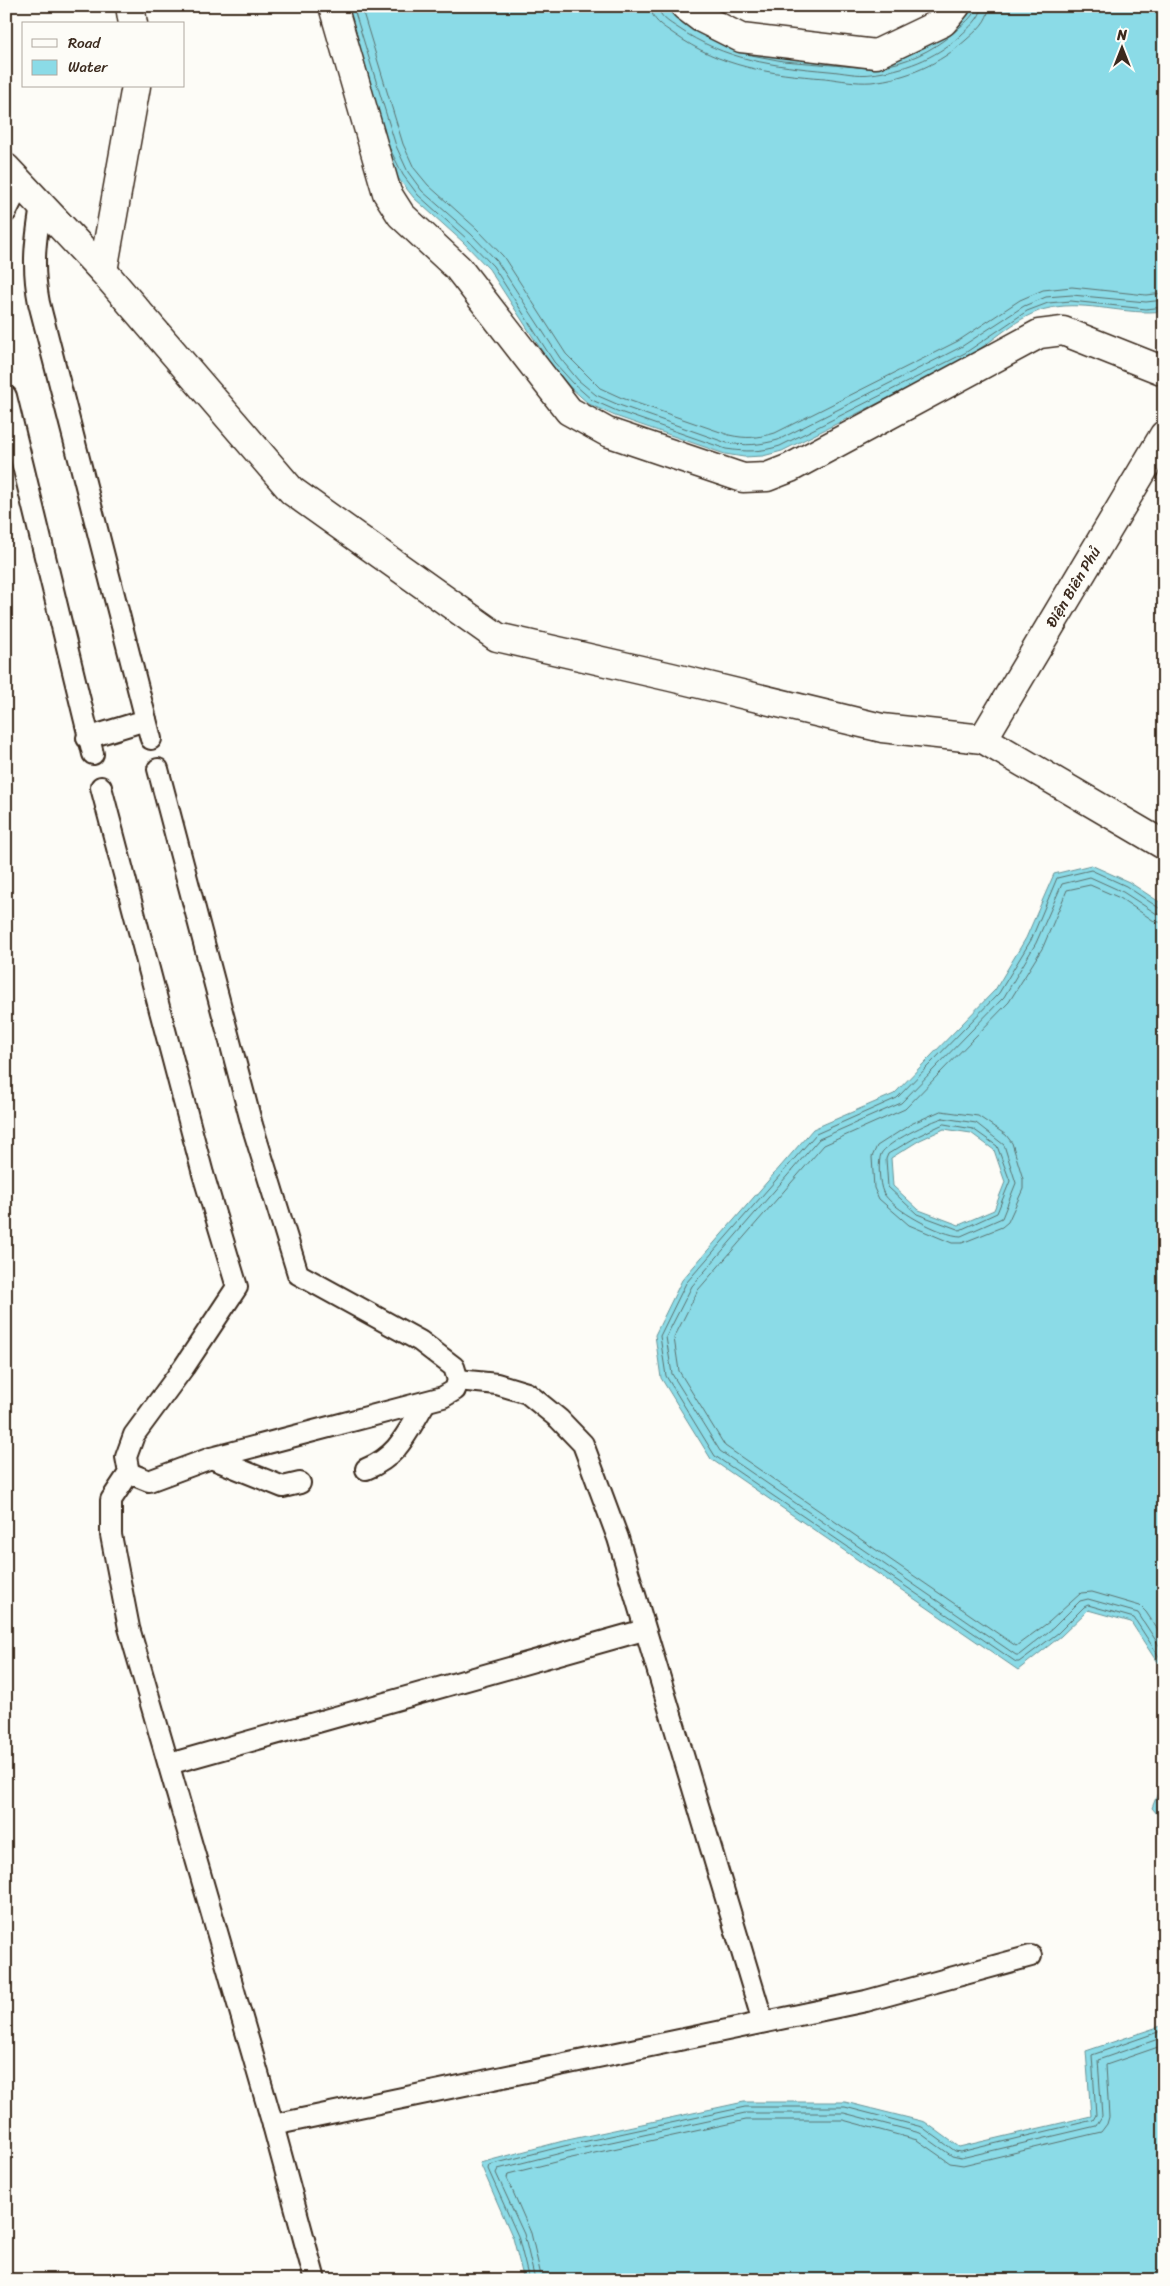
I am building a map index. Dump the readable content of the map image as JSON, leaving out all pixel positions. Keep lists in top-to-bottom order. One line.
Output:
{"streets":{"street":["Điện Biên Phủ"]},"legend":["Road","Water"],"north":"top"}
